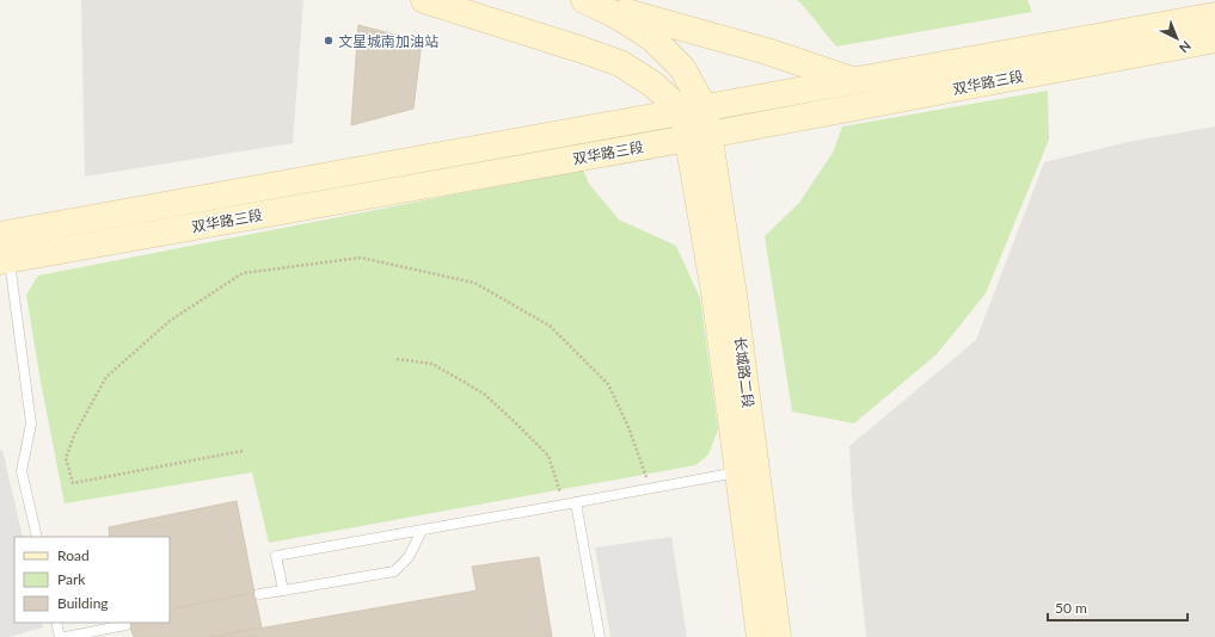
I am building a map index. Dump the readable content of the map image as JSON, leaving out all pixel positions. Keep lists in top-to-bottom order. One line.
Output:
{"streets":{"main road":["双华路三段","长城路二段"]},"crossings":[["双华路三段","长城路二段"]],"places":["文星城南加油站"],"legend":["Road","Park","Building"],"scale_bar":"50 m","north":"bottom right"}
